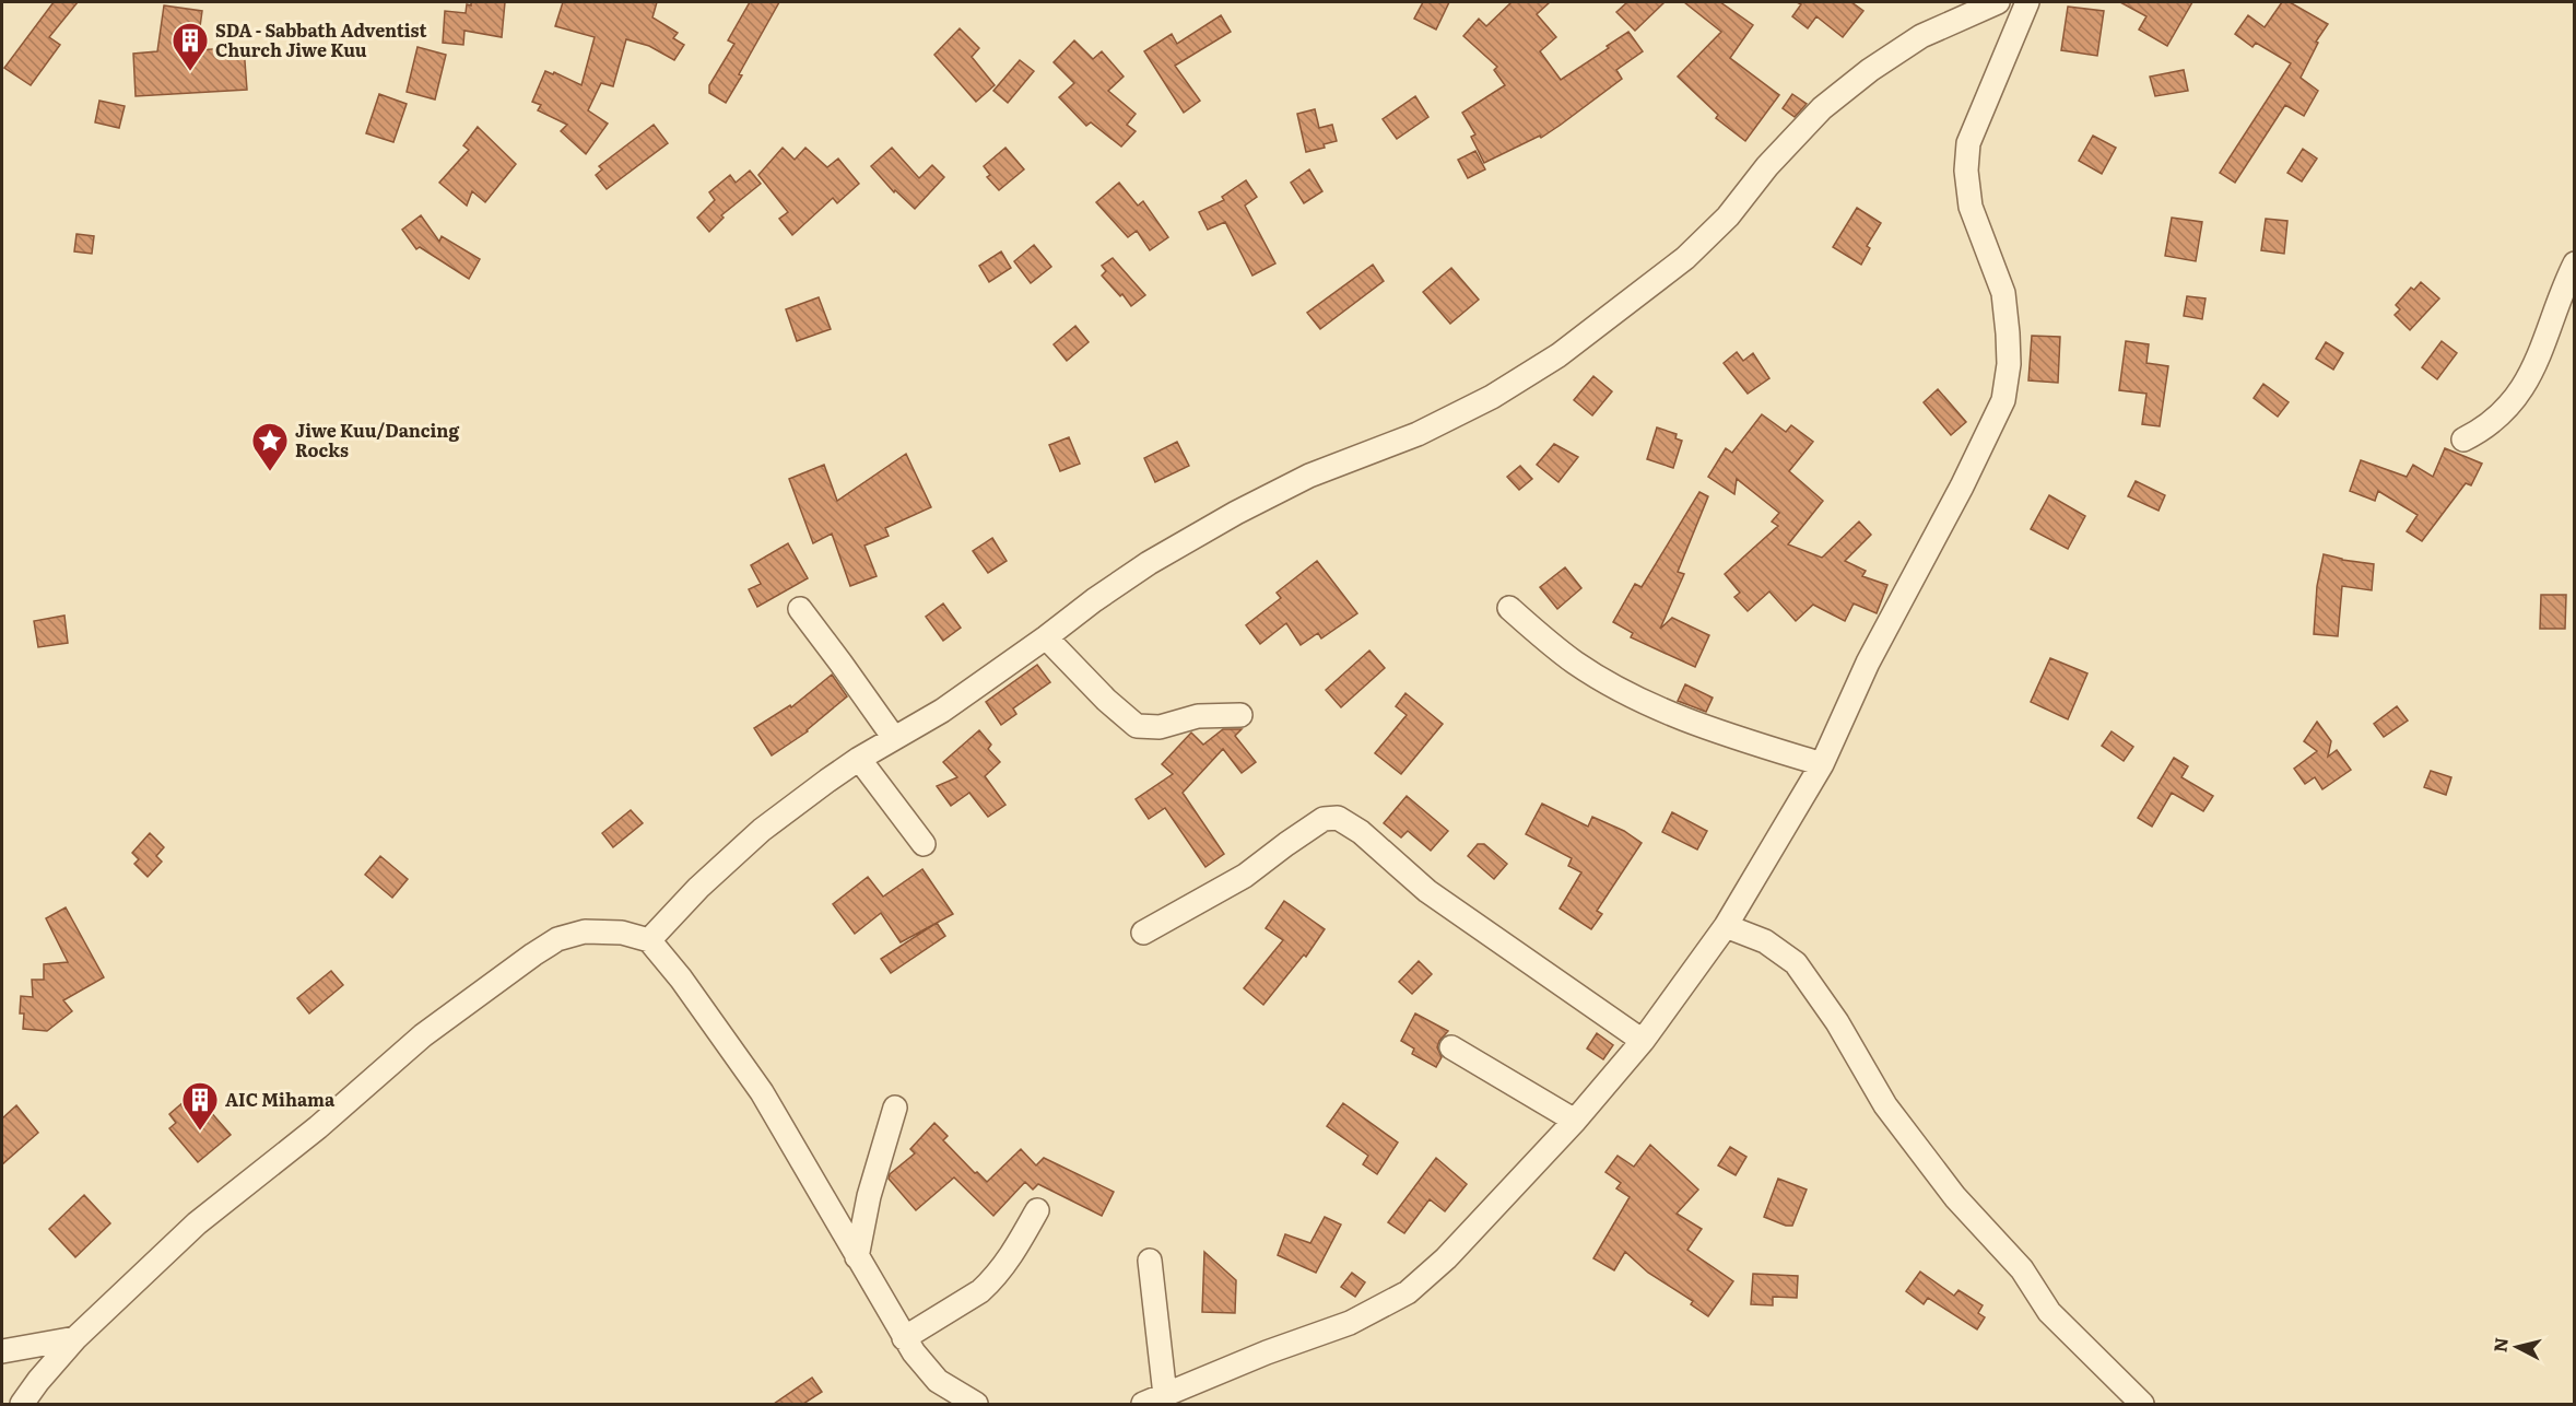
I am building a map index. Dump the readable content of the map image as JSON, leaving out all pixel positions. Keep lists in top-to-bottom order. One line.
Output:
{"places":{"building":["SDA - Sabbath Adventist Church Jiwe Kuu","AIC Mihama"],"place":["Jiwe Kuu/Dancing Rocks"]},"north":"left"}
